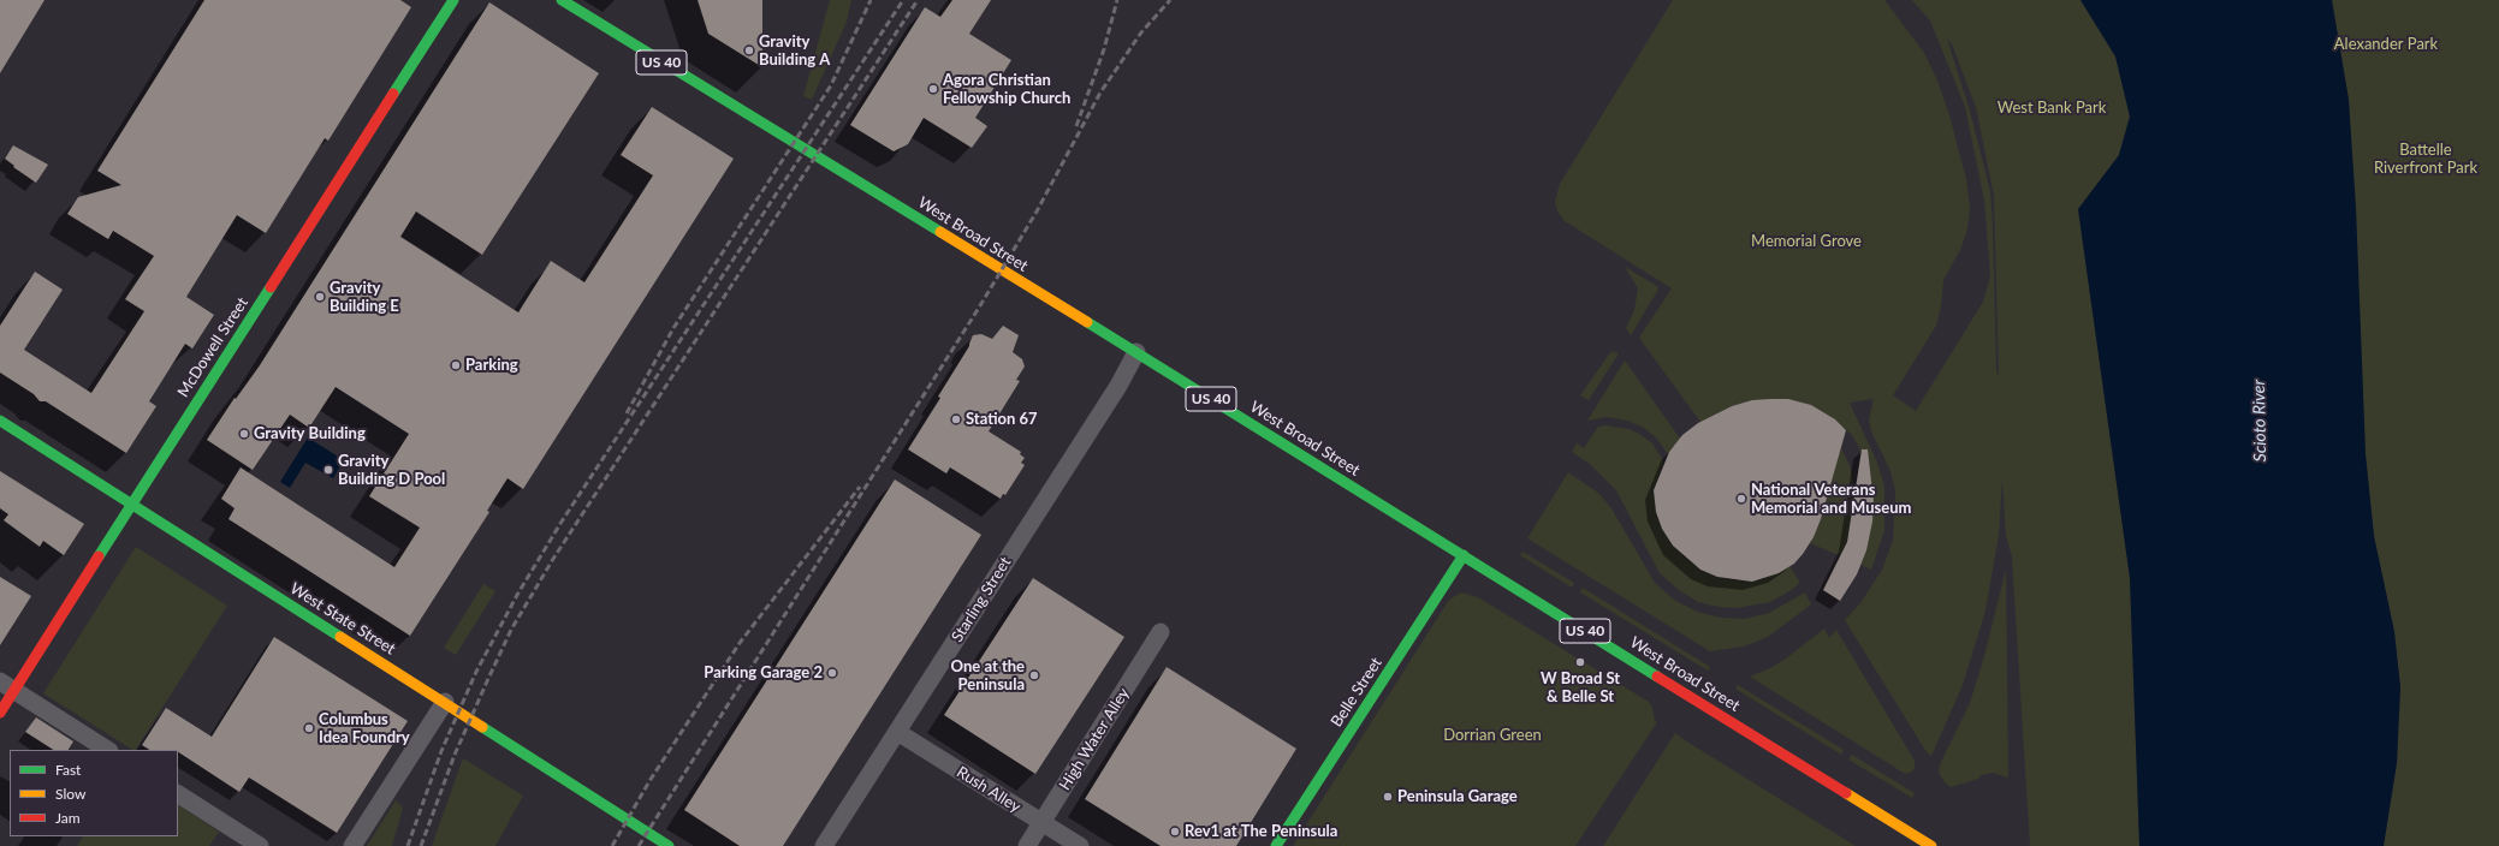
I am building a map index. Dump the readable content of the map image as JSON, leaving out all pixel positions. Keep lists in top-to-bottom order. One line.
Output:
{"streets":{"street":["US 40","West Broad Street","McDowell Street","Starling Street","West State Street","Belle Street","High Water Alley","Rush Alley"]},"crossings":[["West Broad Street","Starling Street"],["West Broad Street","Belle Street"],["McDowell Street","West State Street"],["Starling Street","Rush Alley"],["High Water Alley","Rush Alley"]],"water":["Scioto River"],"parks":["Alexander Park","West Bank Park","Battelle Riverfront Park","Memorial Grove","Dorrian Green"],"places":["Gravity Building A","Agora Christian Fellowship Church","Gravity Building E","Parking","Station 67","Gravity Building","Gravity Building D Pool","National Veterans Memorial and Museum","W Broad St & Belle St","Parking Garage 2","One at the Peninsula","Columbus Idea Foundry","Peninsula Garage","Rev1 at The Peninsula"],"legend":["Fast","Slow","Jam"]}
